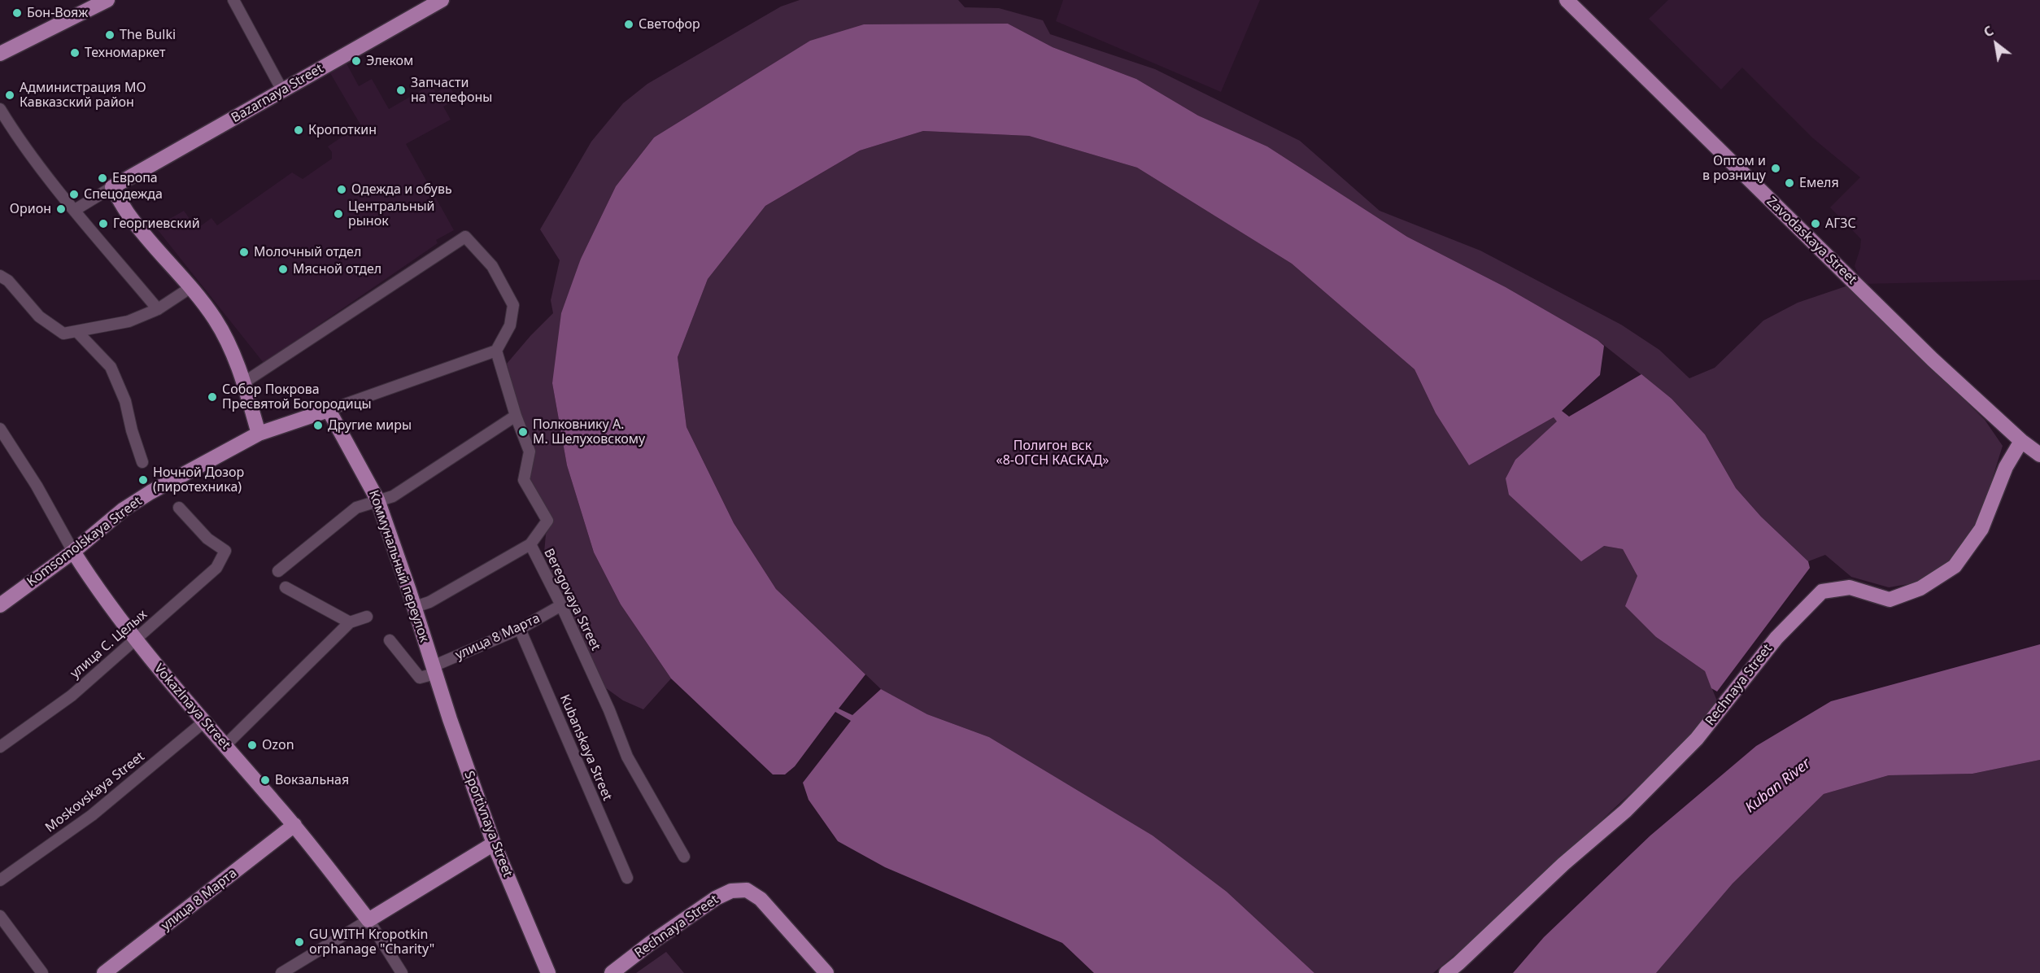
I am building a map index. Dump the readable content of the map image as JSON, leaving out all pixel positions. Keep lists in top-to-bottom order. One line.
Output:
{"streets":{"main road":["Bazarnaya Street","Zavodaskaya Street","Komsomolskaya Street","Коммунальный переулок","улица 8 Марта","Rechnaya Street","Vokazlnaya Street","Sportivnaya Street"],"street":["Beregovaya Street","улица С. Целых","Kubanskaya Street","Moskovskaya Street"]},"crossings":[["Zavodaskaya Street","Rechnaya Street"],["Komsomolskaya Street","Коммунальный переулок"],["Komsomolskaya Street","Beregovaya Street"],["Komsomolskaya Street","Vokazlnaya Street"],["Коммунальный переулок","улица 8 Марта"],["Коммунальный переулок","Sportivnaya Street"],["Beregovaya Street","улица 8 Марта"],["улица 8 Марта","Vokazlnaya Street"],["улица 8 Марта","Kubanskaya Street"],["улица 8 Марта","Sportivnaya Street"],["улица С. Целых","Vokazlnaya Street"],["Vokazlnaya Street","Moskovskaya Street"]],"water":["Kuban River"],"parks":["Полигон вск «8-ОГСН КАСКАД»"],"places":["Бон-Вояж","Светофор","The Bulki","Техномаркет","Элеком","Запчасти на телефоны","Администрация МО Кавказский район","Кропоткин","Оптом и в розницу","Европа","Емеля","Одежда и обувь","Спецодежда","Орион","Центральный рынок","Георгиевский","АГЗС","Молочный отдел","Мясной отдел","Собор Покрова Пресвятой Богородицы","Другие миры","Полковнику А. М. Шелуховскому","Ночной Дозор (пиротехника)","Ozon","Вокзальная","GU WITH Kropotkin orphanage \"Charity\""],"north":"top left"}
